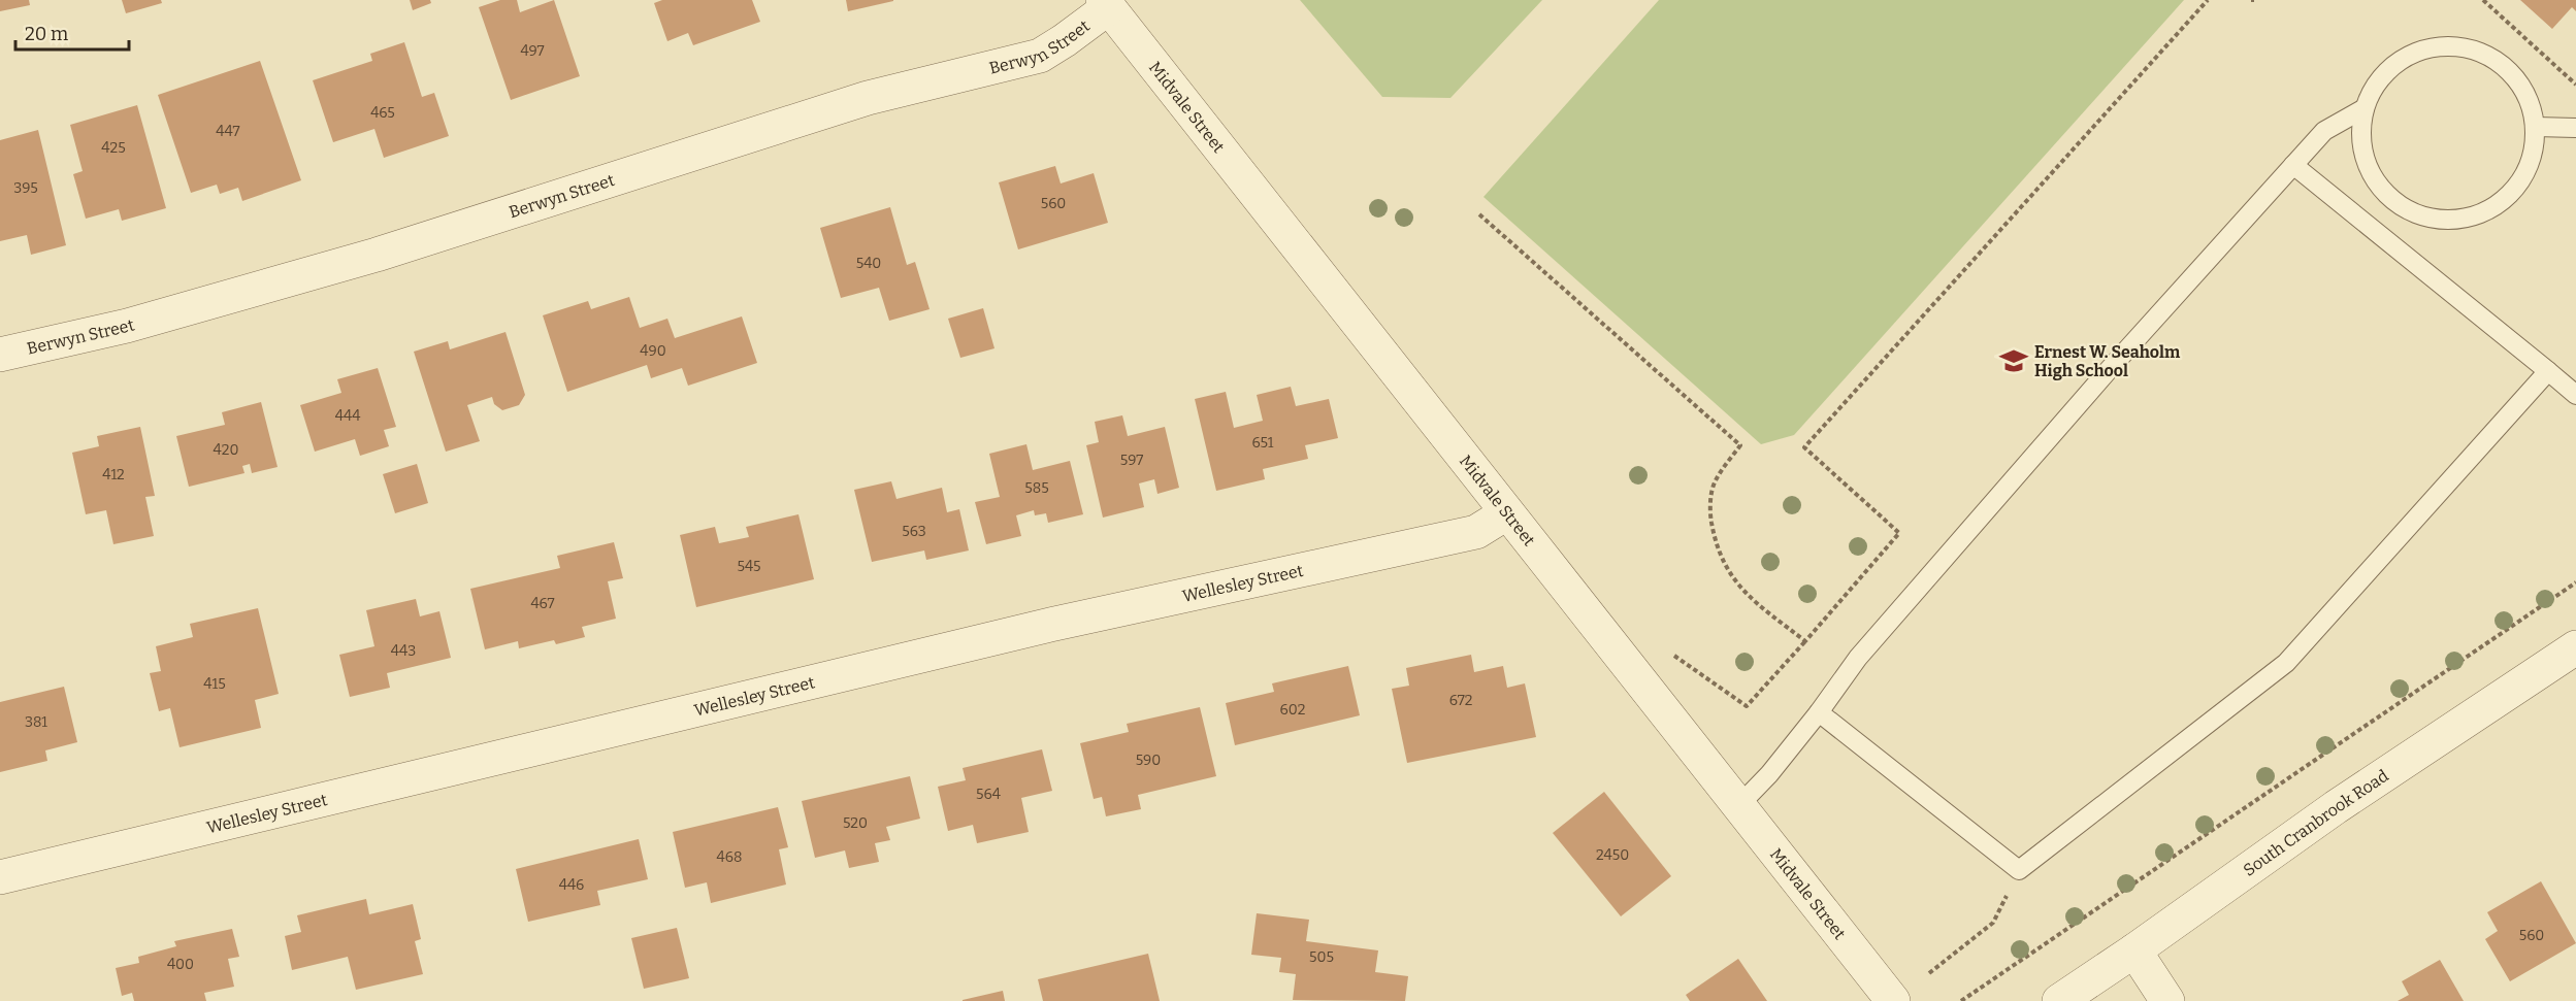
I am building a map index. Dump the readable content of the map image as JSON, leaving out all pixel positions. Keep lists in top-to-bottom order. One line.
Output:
{"streets":{"street":["Berwyn Street","Midvale Street","Wellesley Street","South Cranbrook Road"]},"crossings":[["Berwyn Street","Midvale Street"],["Midvale Street","Wellesley Street"]],"places":{"school or university":["Ernest W. Seaholm High School"]},"house_numbers":["497","465","447","425","395","560","540","490","444","651","420","597","412","585","563","545","467","443","415","672","602","381","590","564","520","2450","468","446","560","505","400"],"scale_bar":"20 m"}
